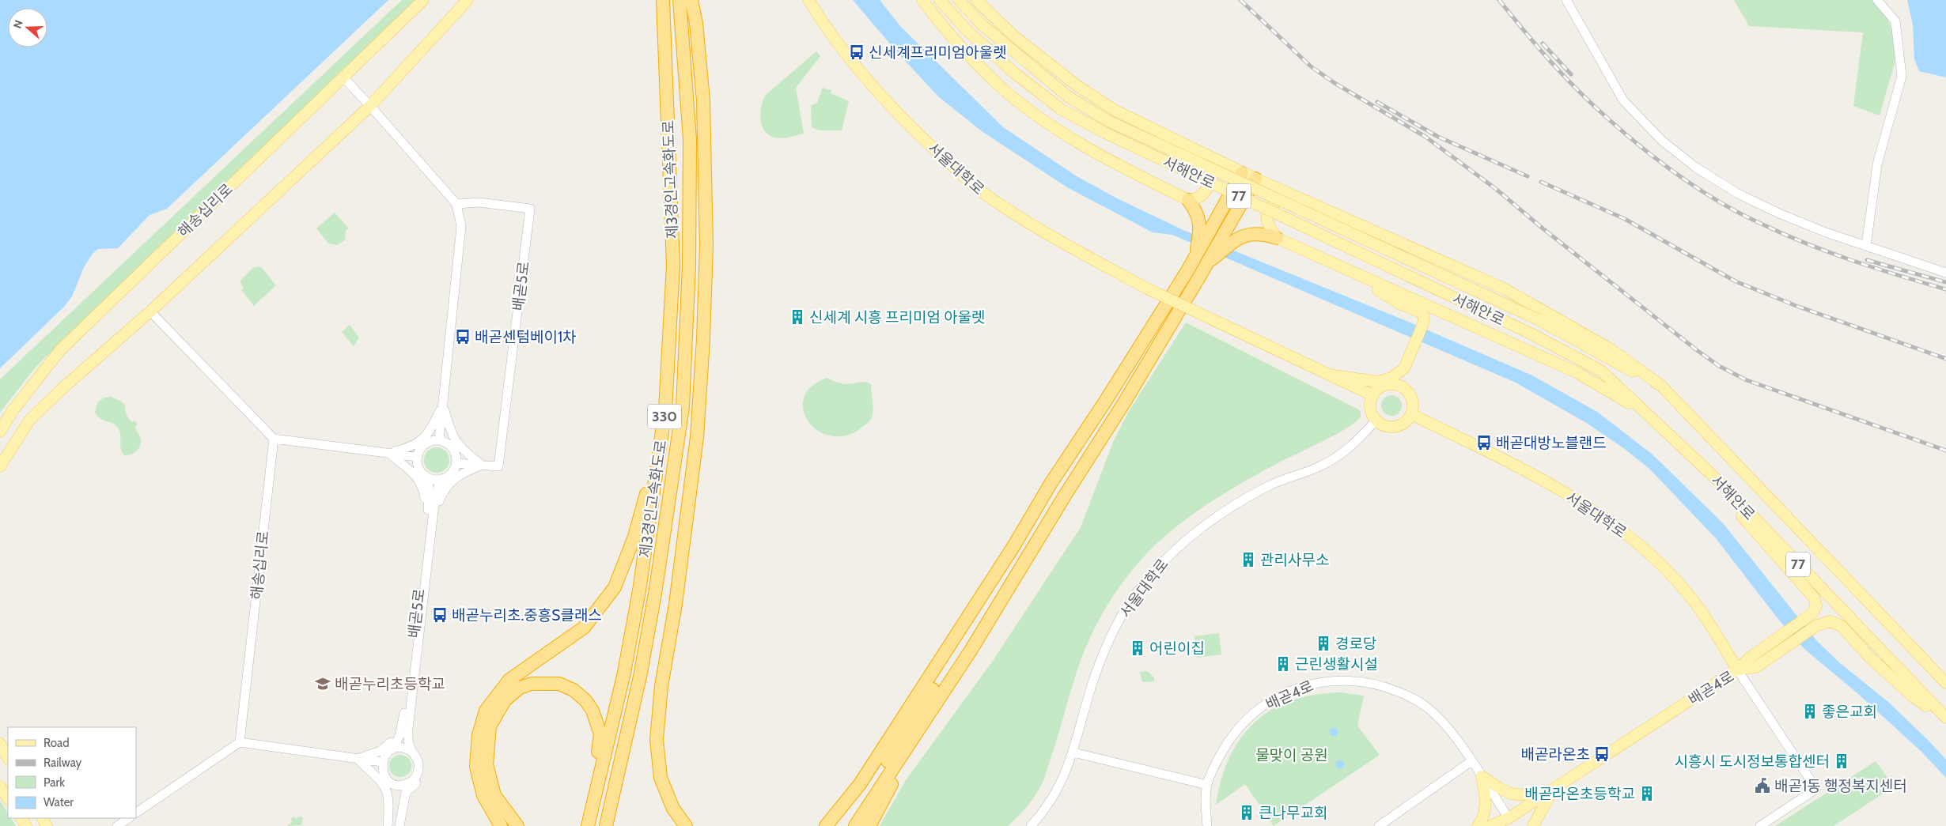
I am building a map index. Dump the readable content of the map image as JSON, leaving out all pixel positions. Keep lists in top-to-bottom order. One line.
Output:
{"streets":{"highway":["제3경인고속화도로","330"],"main road":["서울대학로","서해안로","77","해송십리로","배곧4로"],"street":["배곧5로"]},"crossings":[["서울대학로","배곧4로"]],"parks":["물맞이 공원"],"places":{"bus stop":["신세계프리미엄아울렛","배곧센텀베이1차","배곧대방노블랜드","배곧누리초.중흥S클래스","배곧라온초"],"building":["신세계 시흥 프리미엄 아울렛","관리사무소","경로당","어린이집","근린생활시설","좋은교회","시흥시 도시정보통합센터","배곧라온초등학교","큰나무교회"],"school or university":["배곧누리초등학교"],"public building":["배곧1동 행정복지센터"]},"legend":["Road","Railway","Park","Water"],"north":"left"}
